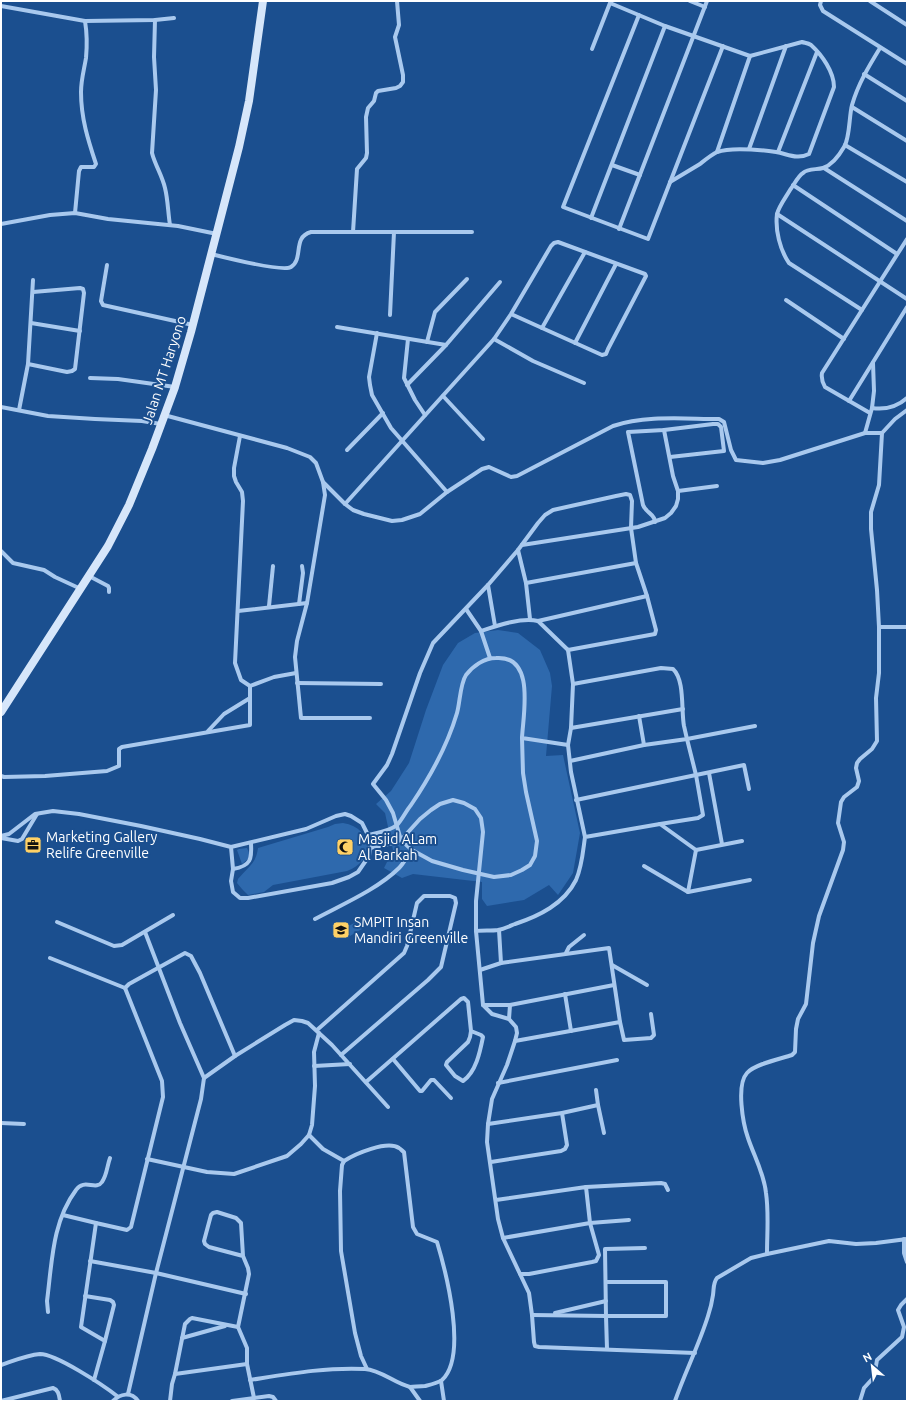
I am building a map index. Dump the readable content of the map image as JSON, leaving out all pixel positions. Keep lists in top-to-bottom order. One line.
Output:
{"streets":{"main road":["Jalan MT Haryono"]},"places":{"office":["Marketing Gallery Relife Greenville"],"mosque":["Masjid ALam Al Barkah"],"school or university":["SMPIT Insan Mandiri Greenville"]},"north":"top left"}
